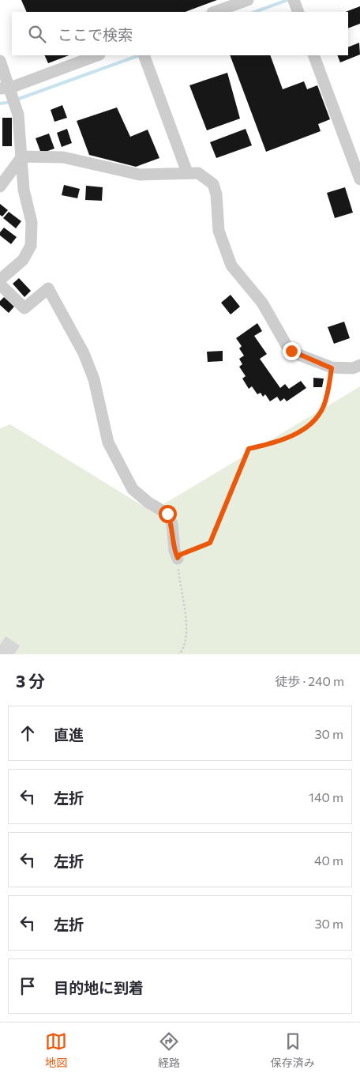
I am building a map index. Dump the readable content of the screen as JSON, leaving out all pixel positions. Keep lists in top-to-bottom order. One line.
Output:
{"page":{"search":"ここで検索","heading":["3 分","徒歩 · 240 m"],"list":[["直進","30 m"],["左折","140 m"],["左折","40 m"],["左折","30 m"],"目的地に到着"],"nav":["地図","経路","保存済み"]}}
